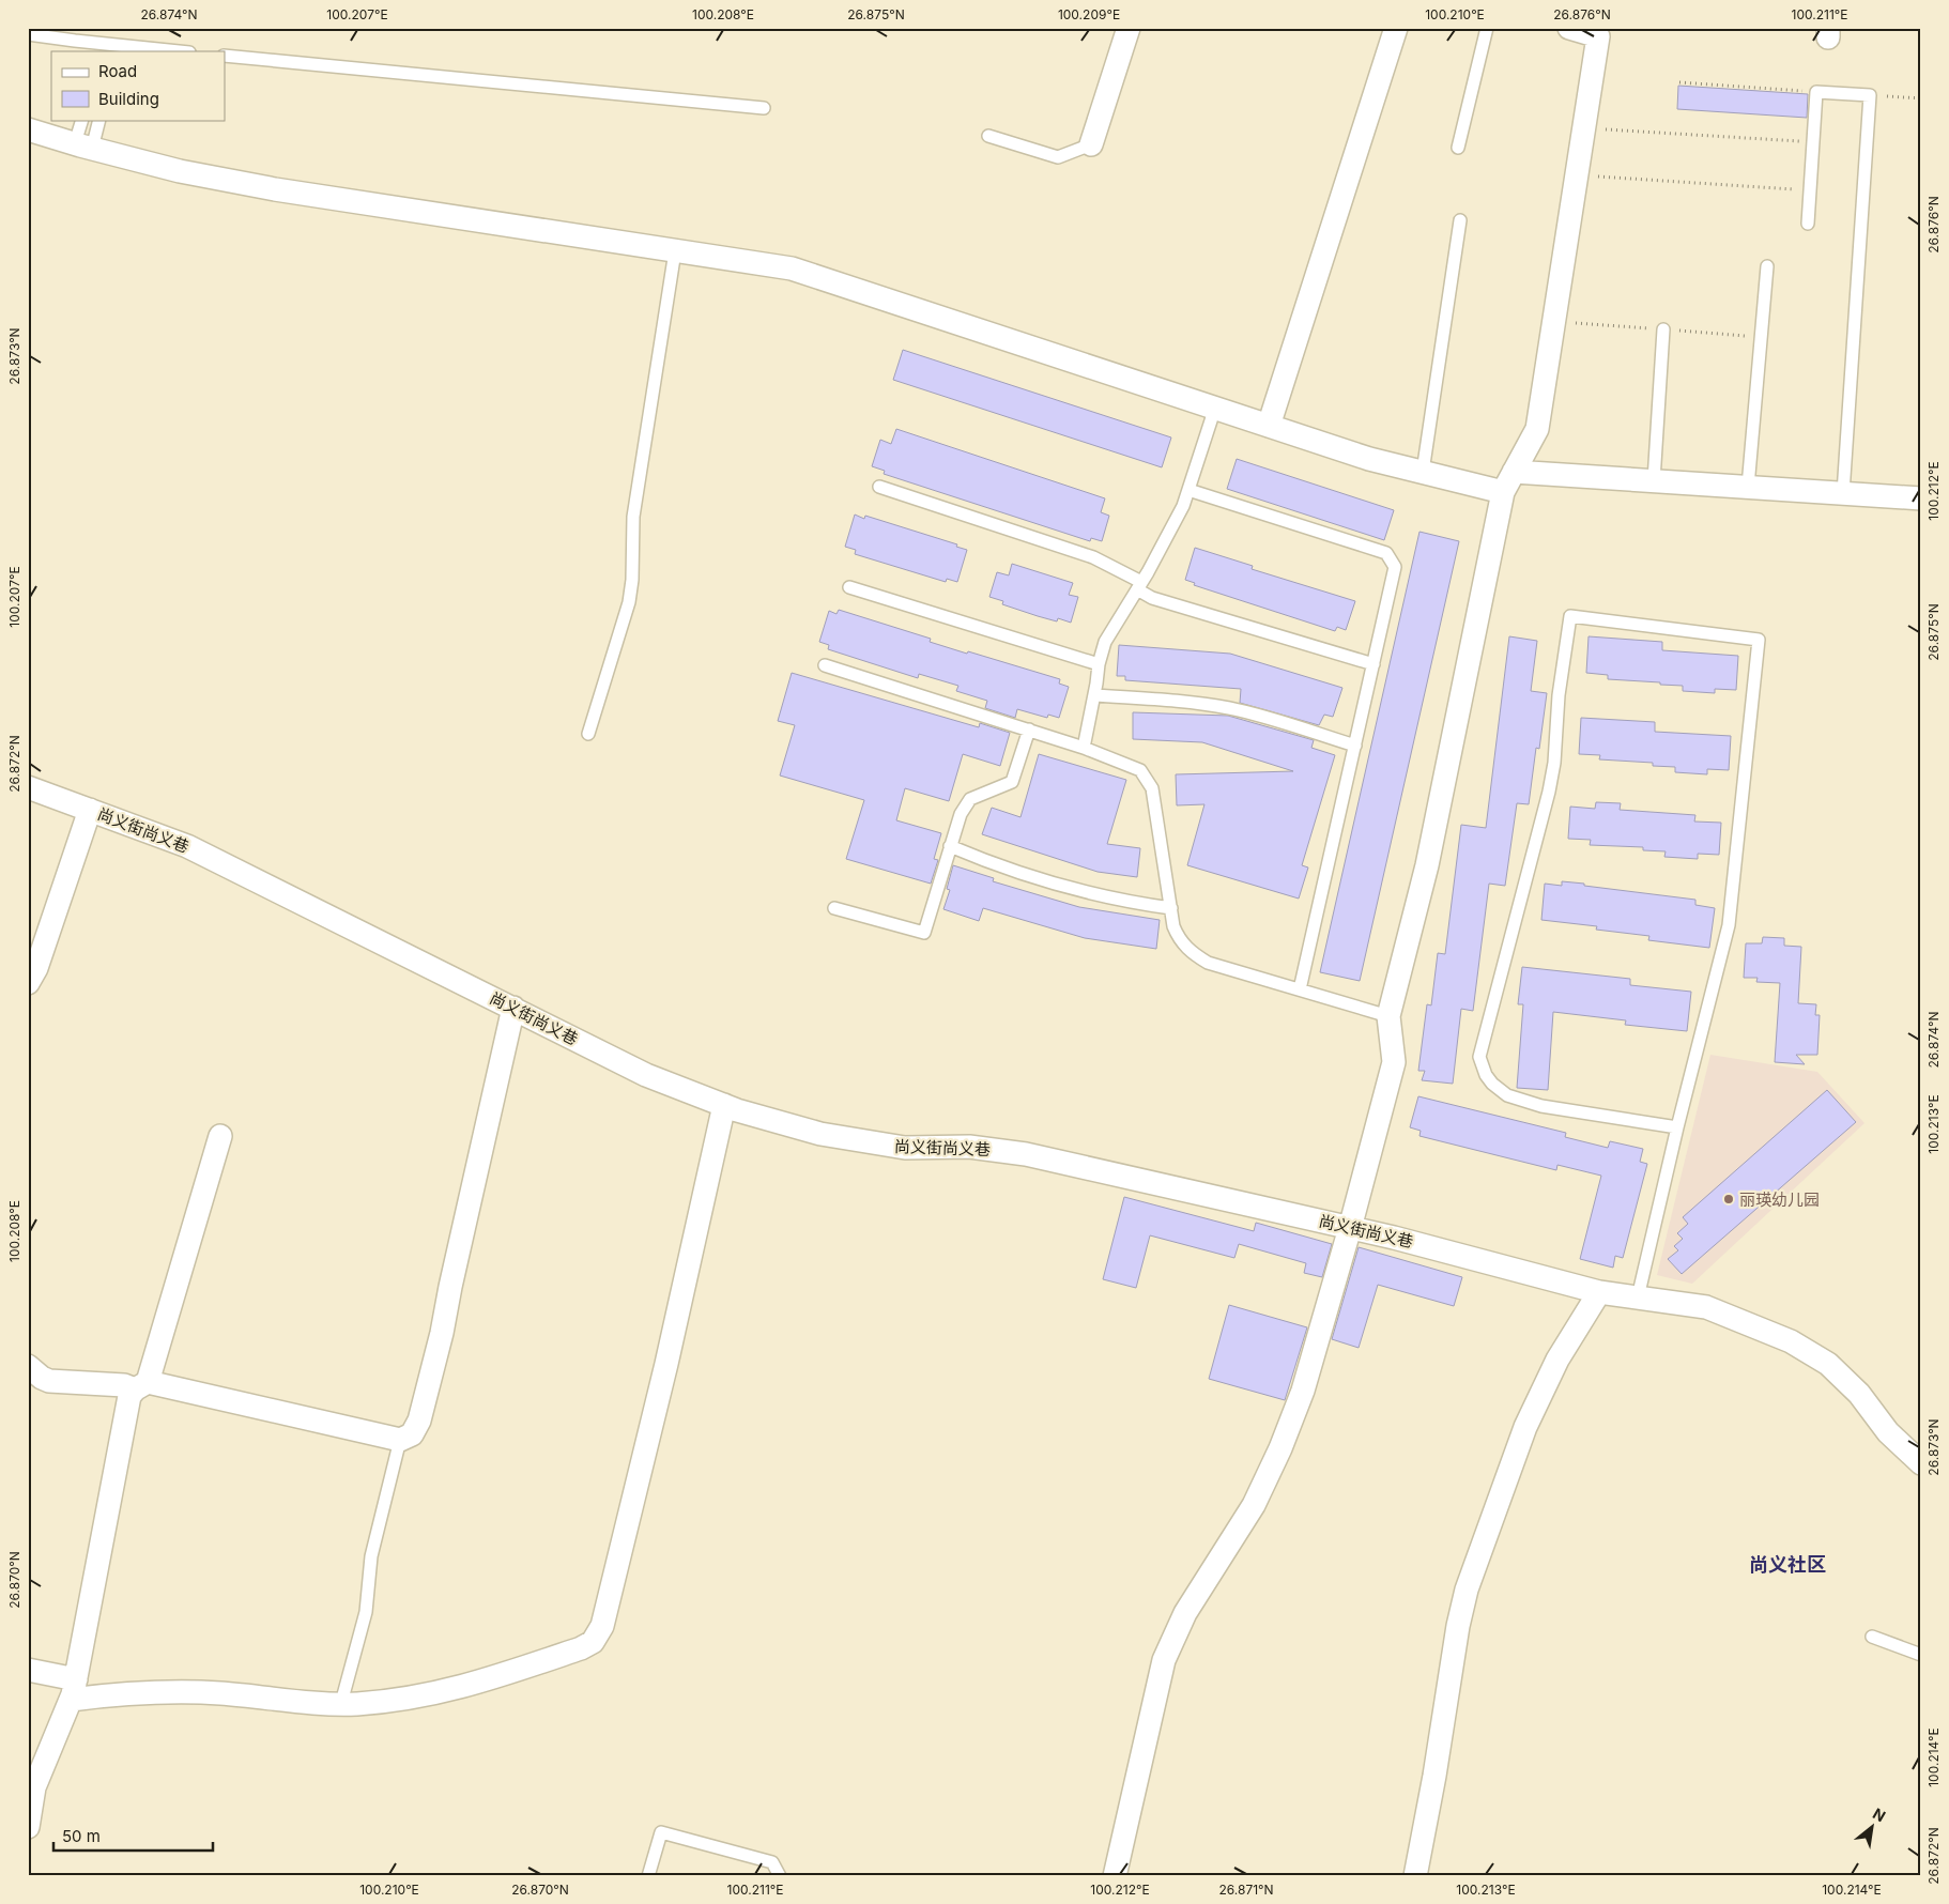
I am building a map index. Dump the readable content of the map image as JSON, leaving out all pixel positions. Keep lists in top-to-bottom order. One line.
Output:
{"streets":{"street":["尚义街尚义巷"]},"districts":["尚义社区"],"places":["丽瑛幼儿园"],"legend":["Road","Building"],"scale_bar":"50 m","north":"top right","coordinates":["26.874°N","100.207°E","100.208°E","26.875°N","100.209°E","100.210°E","26.876°N","100.211°E","26.873°N","100.212°E","26.872°N","100.213°E","26.870°N","100.214°E","26.871°N"]}
